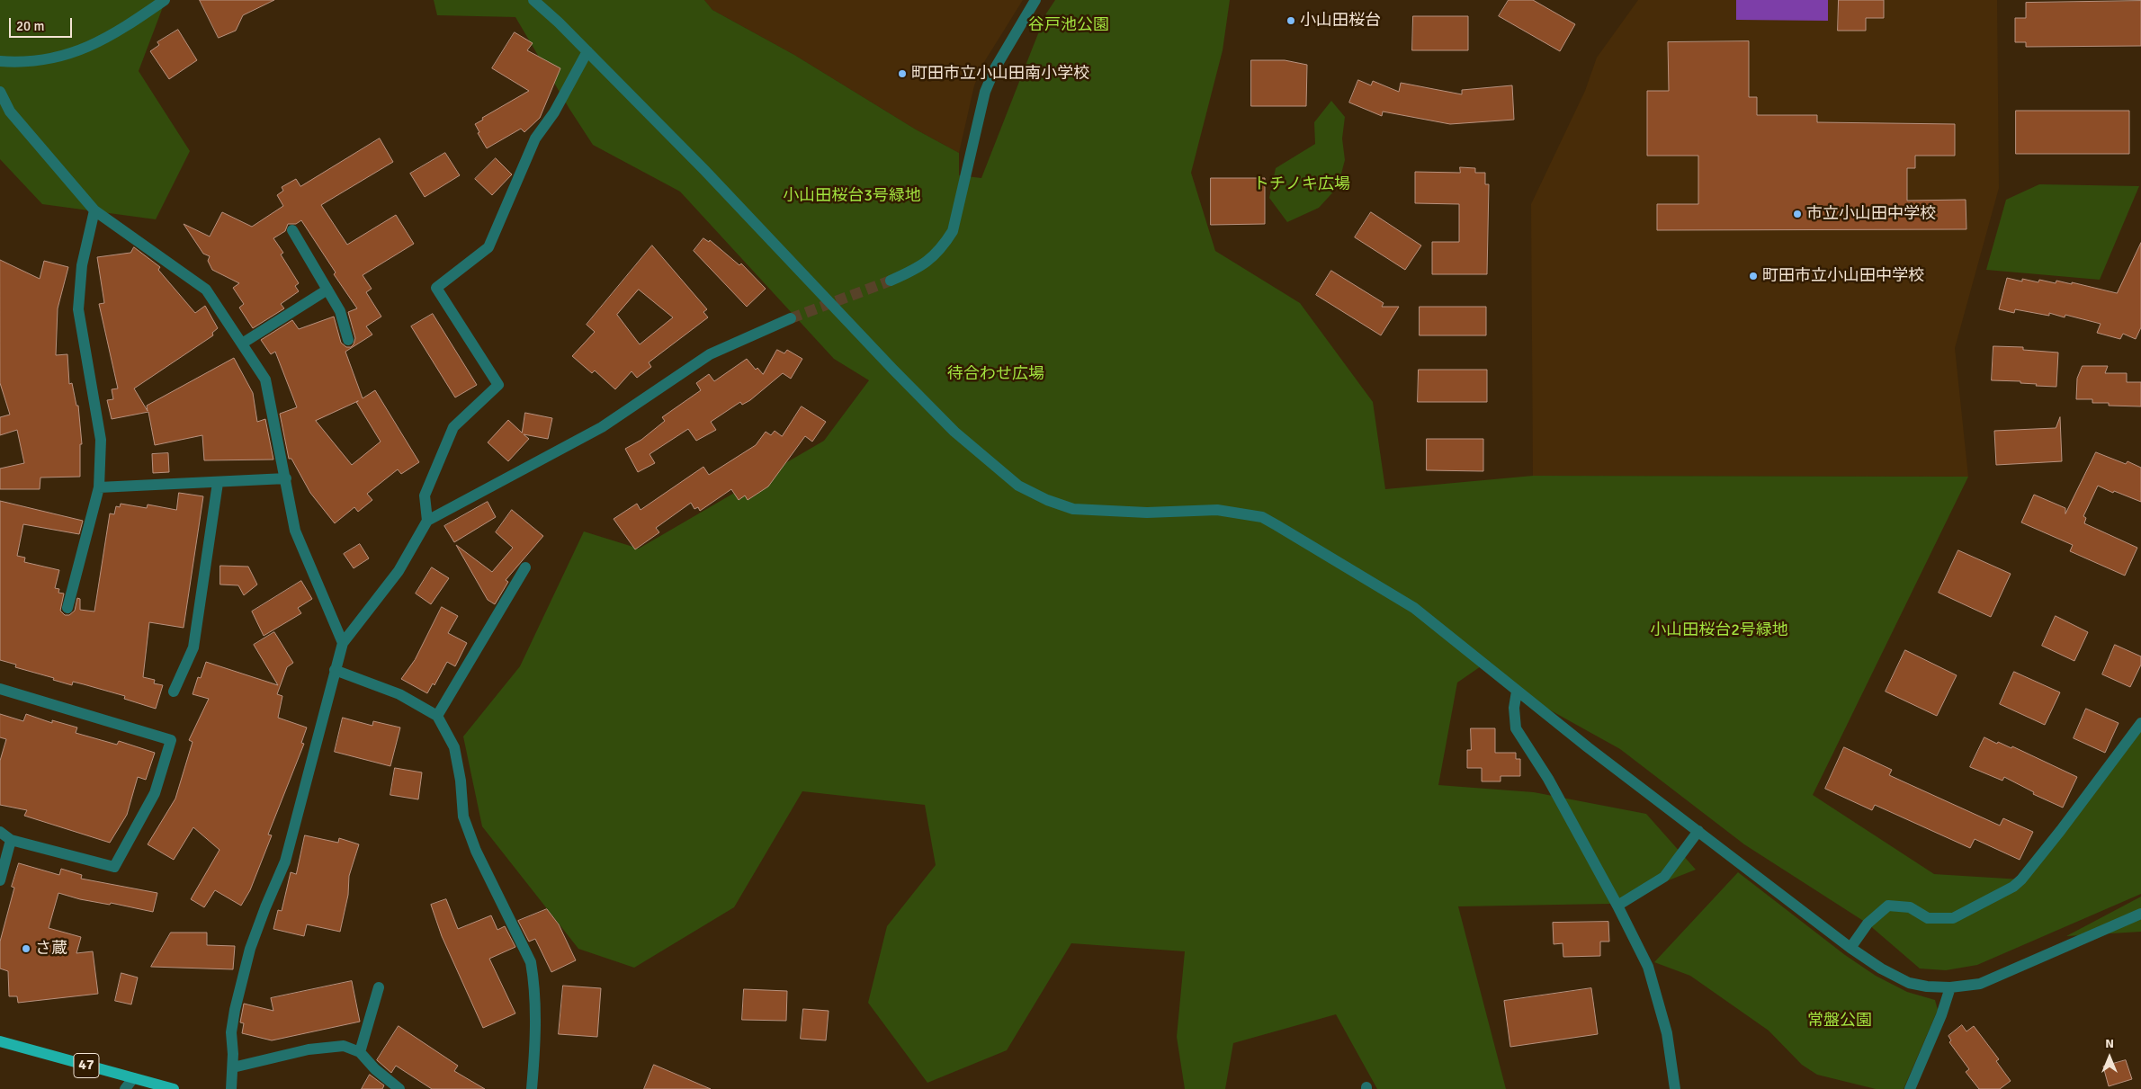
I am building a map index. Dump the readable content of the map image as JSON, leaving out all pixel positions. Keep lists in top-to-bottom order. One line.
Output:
{"streets":{"main road":["47"]},"parks":["谷戸池公園","トチノキ広場","小山田桜台3号緑地","待合わせ広場","小山田桜台2号緑地","常盤公園"],"places":["小山田桜台","町田市立小山田南小学校","市立小山田中学校","町田市立小山田中学校","さ蔵"],"scale_bar":"20 m","north":"top"}
